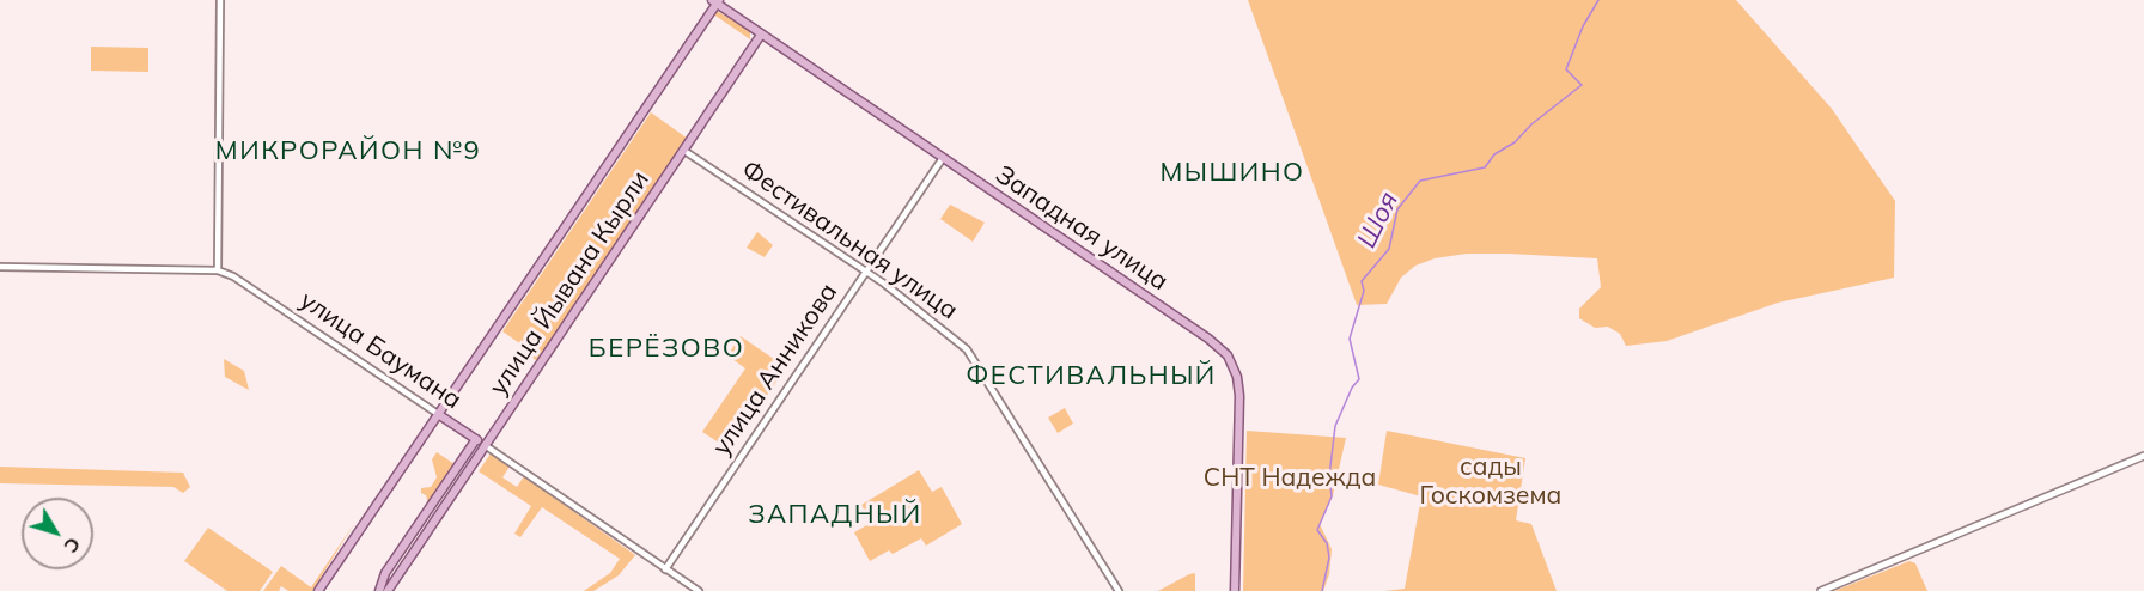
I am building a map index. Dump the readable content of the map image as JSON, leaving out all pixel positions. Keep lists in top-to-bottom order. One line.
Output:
{"streets":{"main road":["Западная улица","улица Йывана Кырли","улица Баумана"],"street":["Фестивальная улица","улица Анникова"]},"crossings":[["Западная улица","улица Йывана Кырли"],["Западная улица","улица Анникова"],["Фестивальная улица","улица Йывана Кырли"],["Фестивальная улица","улица Анникова"],["улица Йывана Кырли","улица Баумана"],["улица Баумана","улица Анникова"]],"districts":["МИКРОРАЙОН №9","МЫШИНО","БЕРЁЗОВО","ФЕСТИВАЛЬНЫЙ","ЗАПАДНЫЙ"],"water":["Шоя"],"parks":["сады Госкомзема","СНТ Надежда"],"north":"bottom right"}
